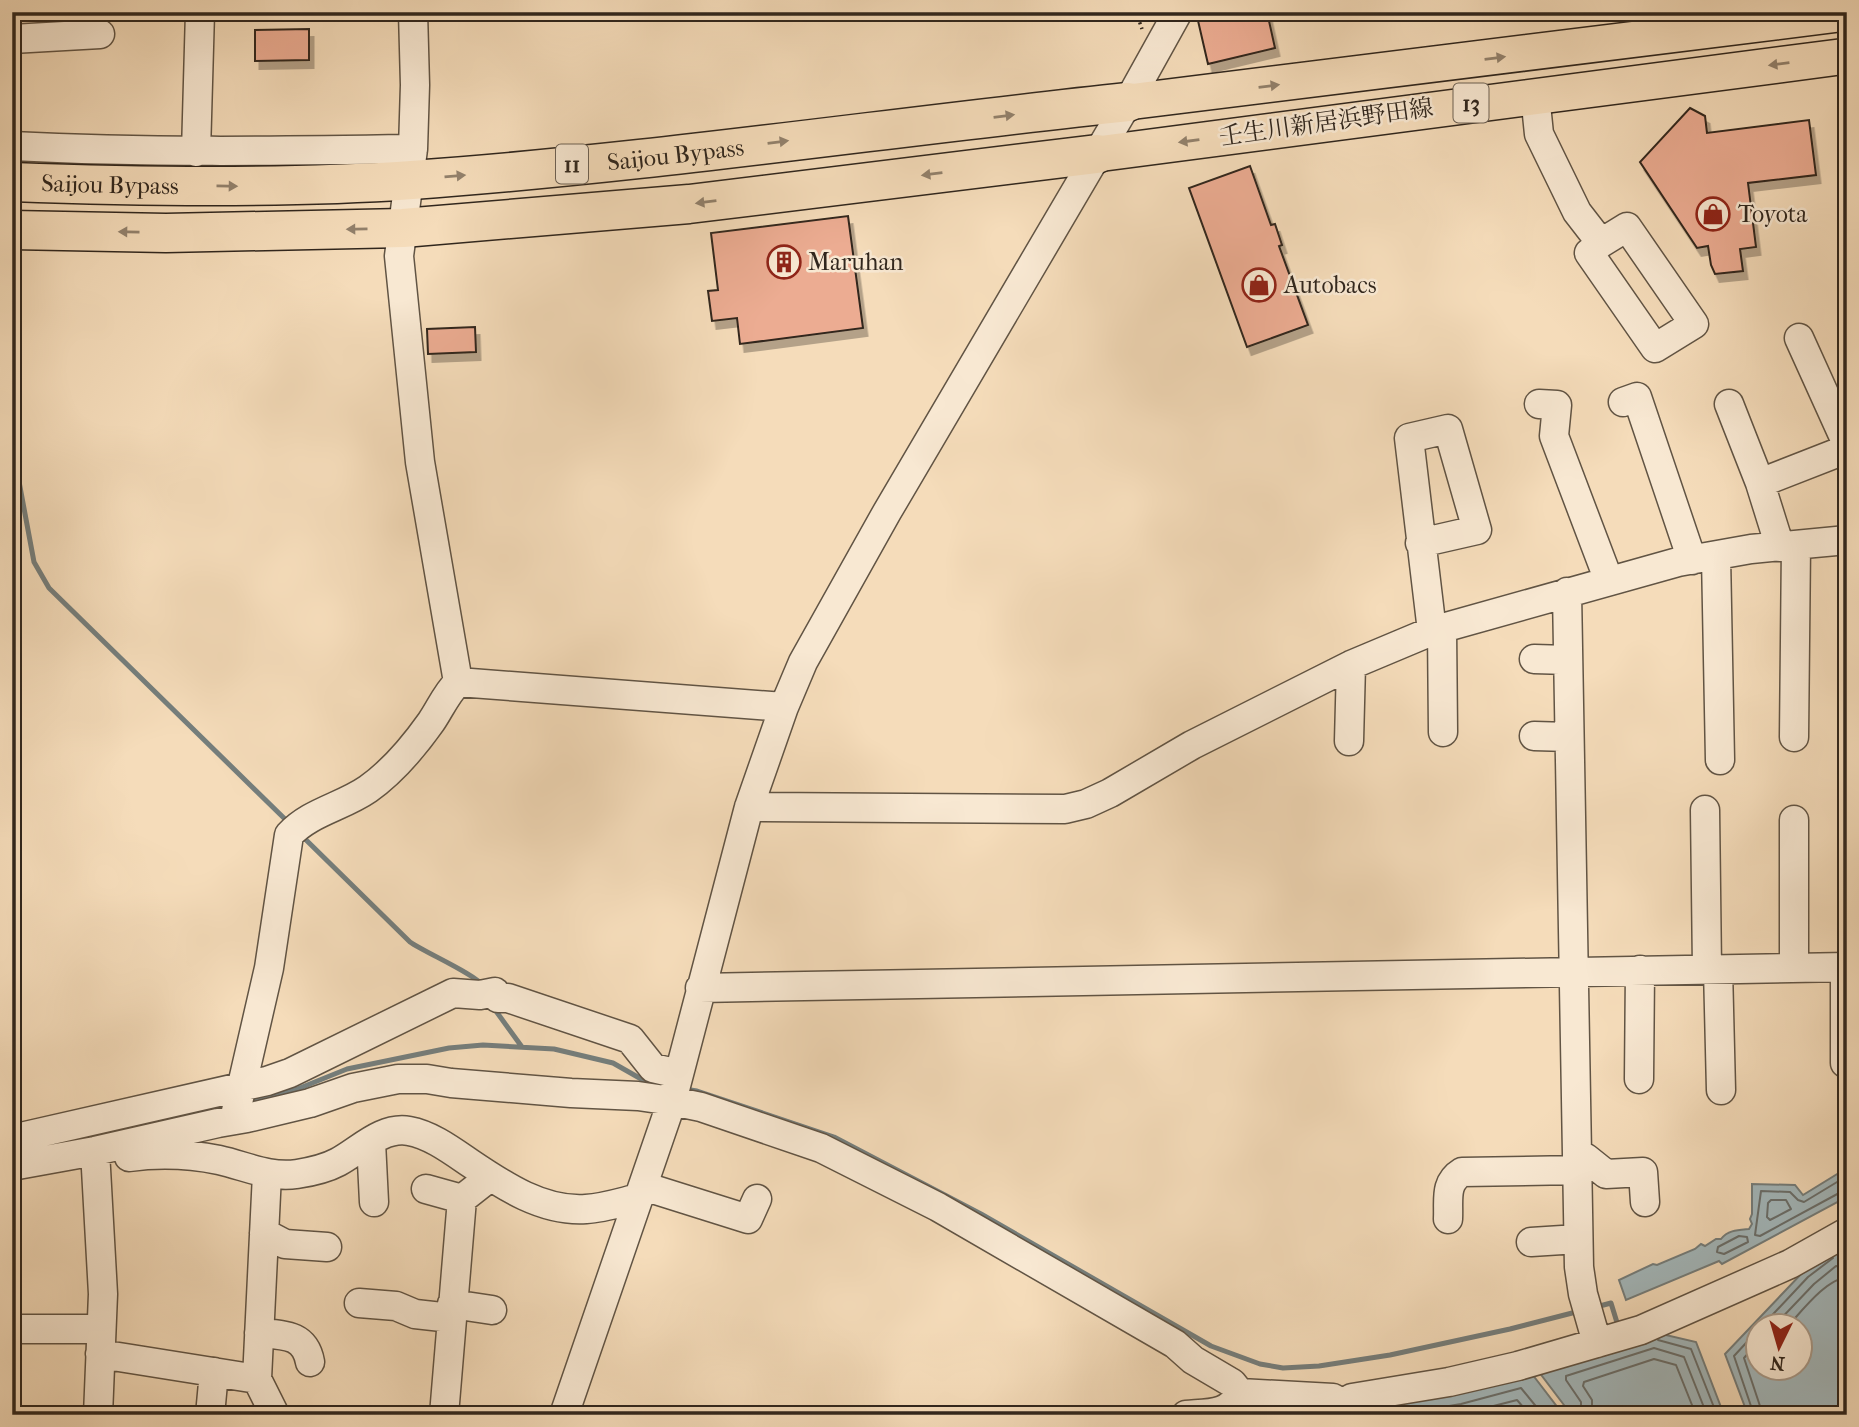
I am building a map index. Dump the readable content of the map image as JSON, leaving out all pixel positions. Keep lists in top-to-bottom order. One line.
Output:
{"streets":{"highway":["Saijou Bypass","11"],"main road":["13","壬生川新居浜野田線"]},"crossings":[["壬生川新居浜野田線","Saijou Bypass"]],"places":{"shop":["Toyota","Autobacs"],"building":["Maruhan"]},"north":"bottom"}
